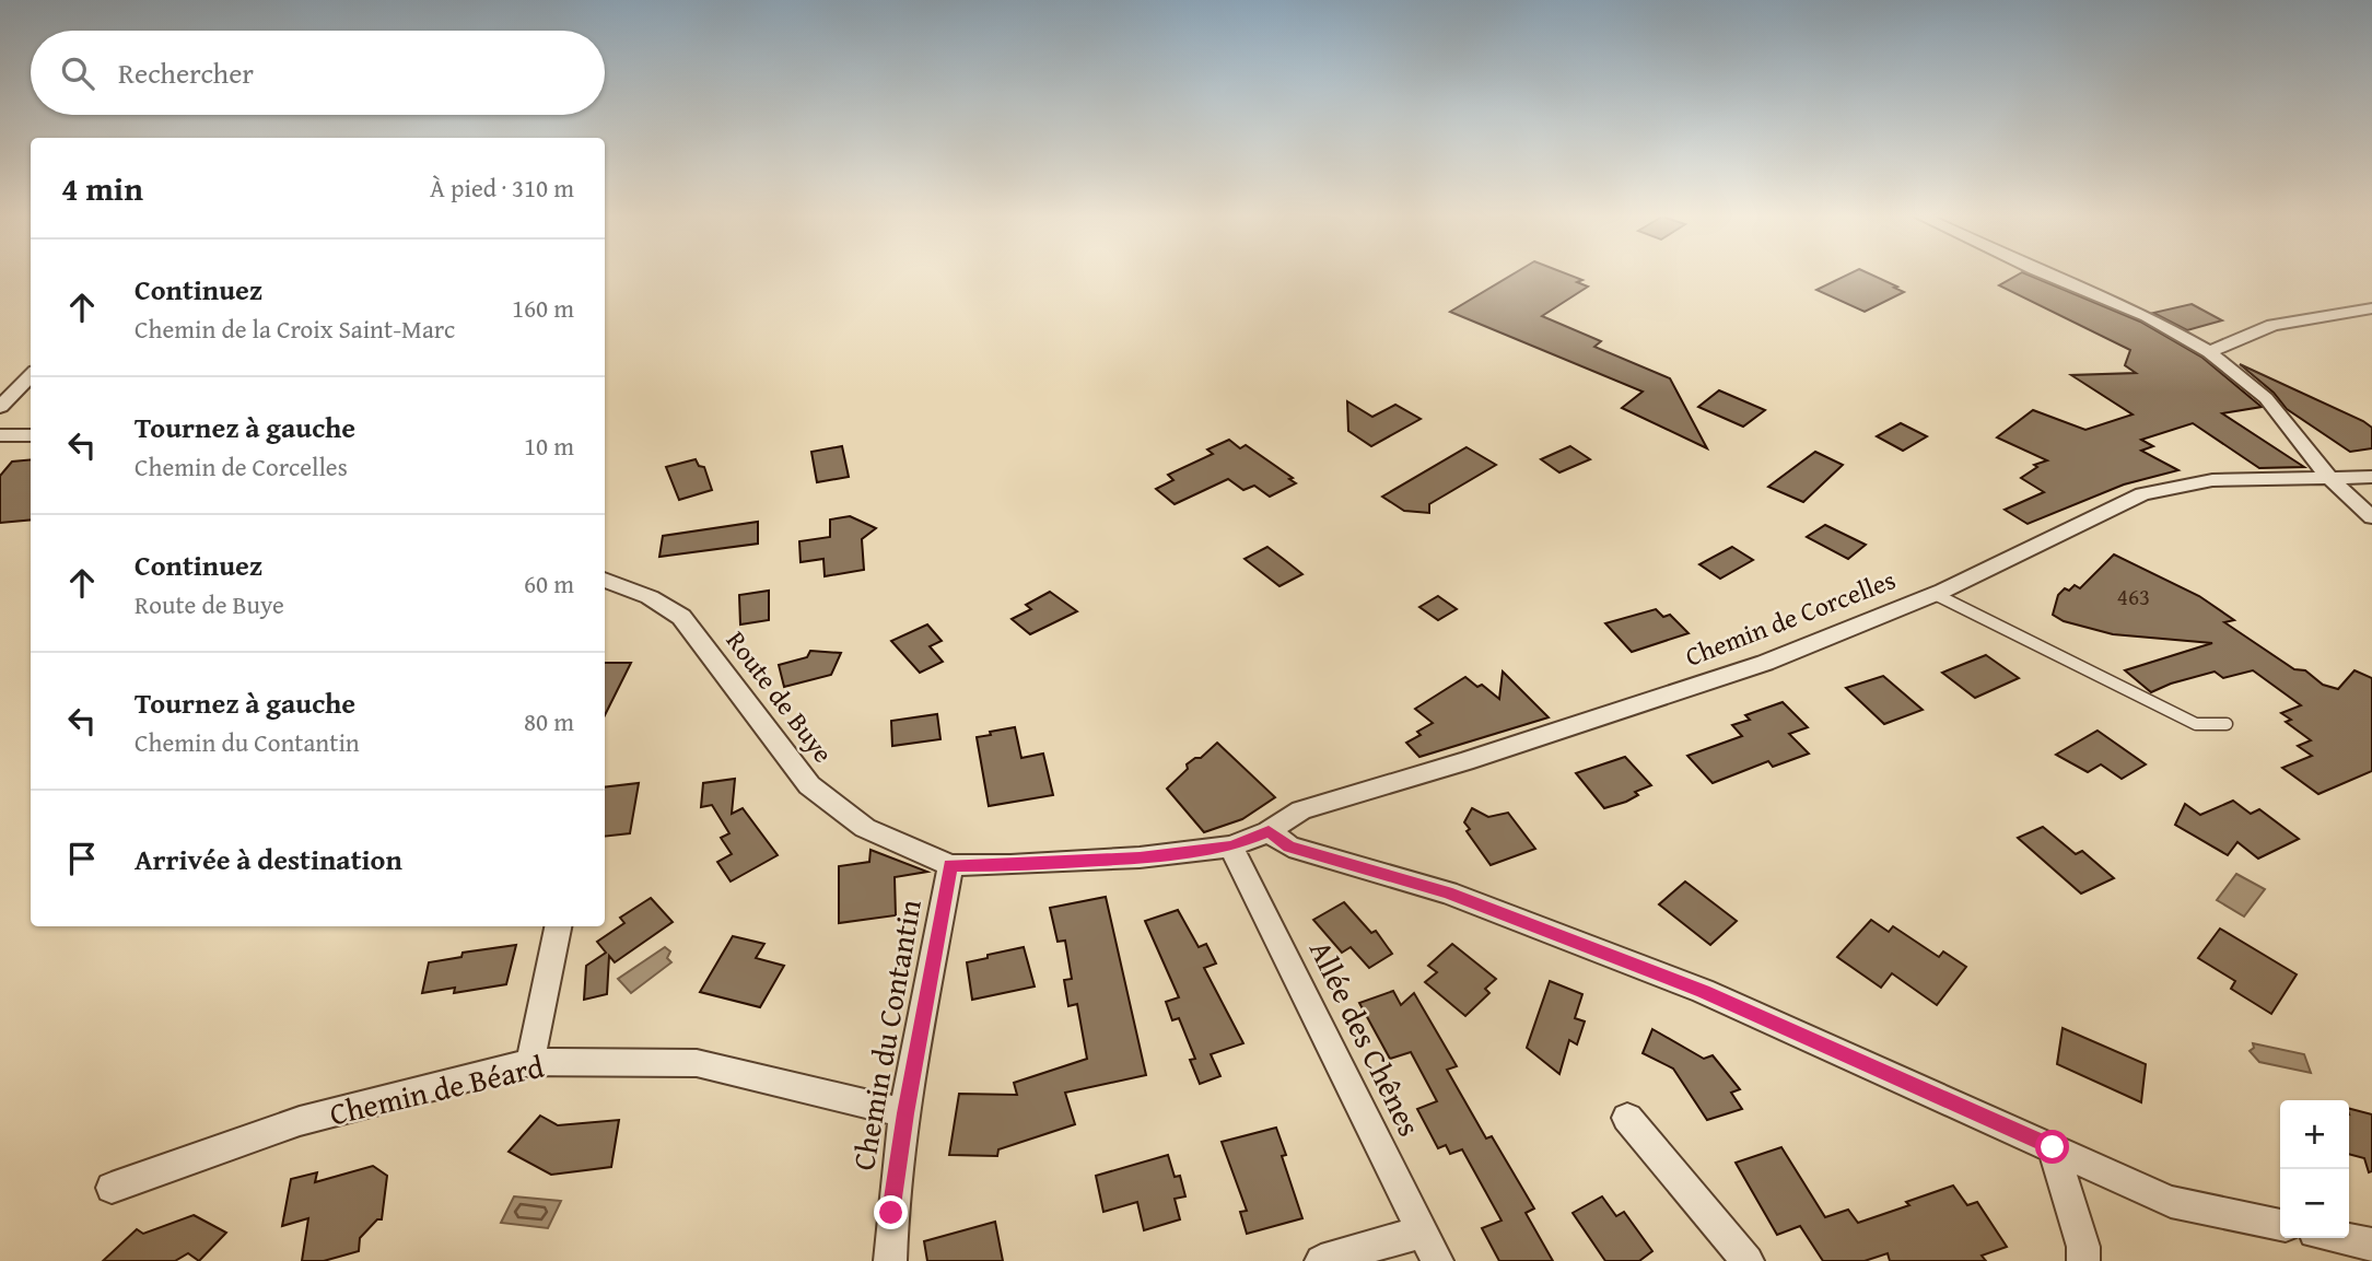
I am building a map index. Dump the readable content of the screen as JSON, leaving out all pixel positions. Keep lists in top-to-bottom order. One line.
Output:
{"streets":{"street":["Chemin de Corcelles","Route de Buye","Chemin du Contantin","Allée des Chênes","Chemin de Béard"]},"crossings":[["Chemin de Corcelles","Route de Buye"],["Chemin de Corcelles","Allée des Chênes"],["Route de Buye","Chemin du Contantin"],["Route de Buye","Allée des Chênes"],["Chemin du Contantin","Chemin de Béard"]],"house_numbers":["463"],"page":{"search":"Rechercher","heading":["4 min","À pied · 310 m"],"list":[["Continuez","Chemin de la Croix Saint-Marc","160 m"],["Tournez à gauche","Chemin de Corcelles","10 m"],["Continuez","Route de Buye","60 m"],["Tournez à gauche","Chemin du Contantin","80 m"],"Arrivée à destination"],"map_buttons":["+","−"]}}
